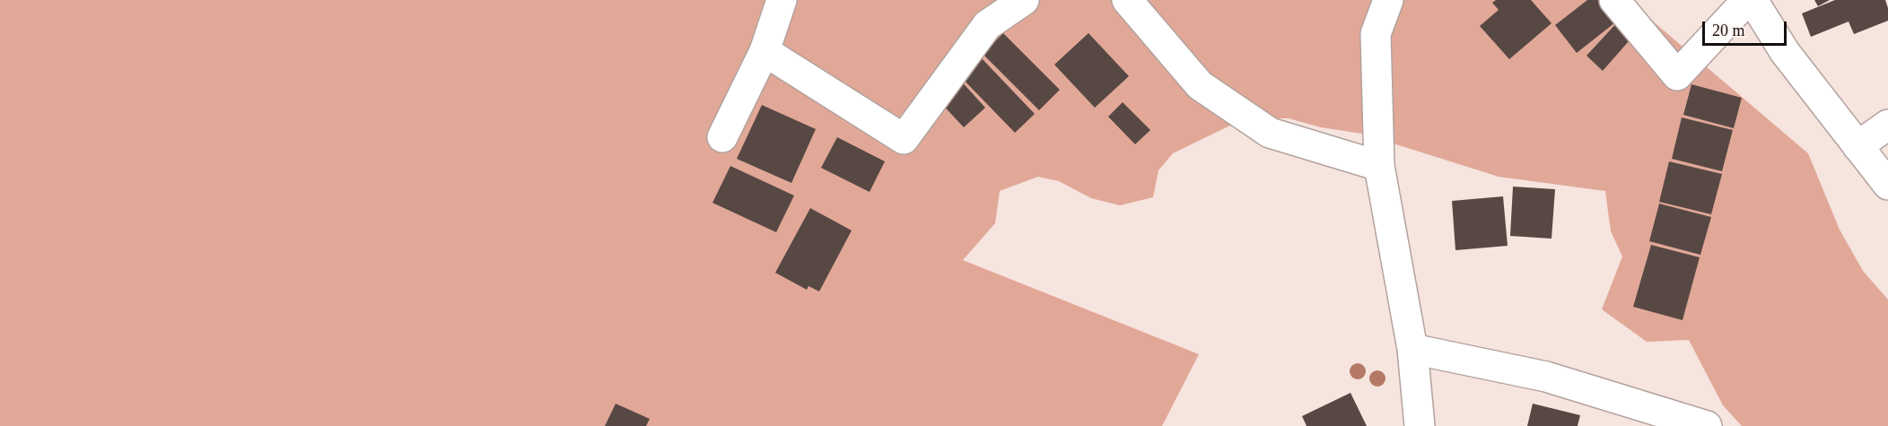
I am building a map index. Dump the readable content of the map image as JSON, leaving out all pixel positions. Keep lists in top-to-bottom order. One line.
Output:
{"scale_bar":"20 m"}
